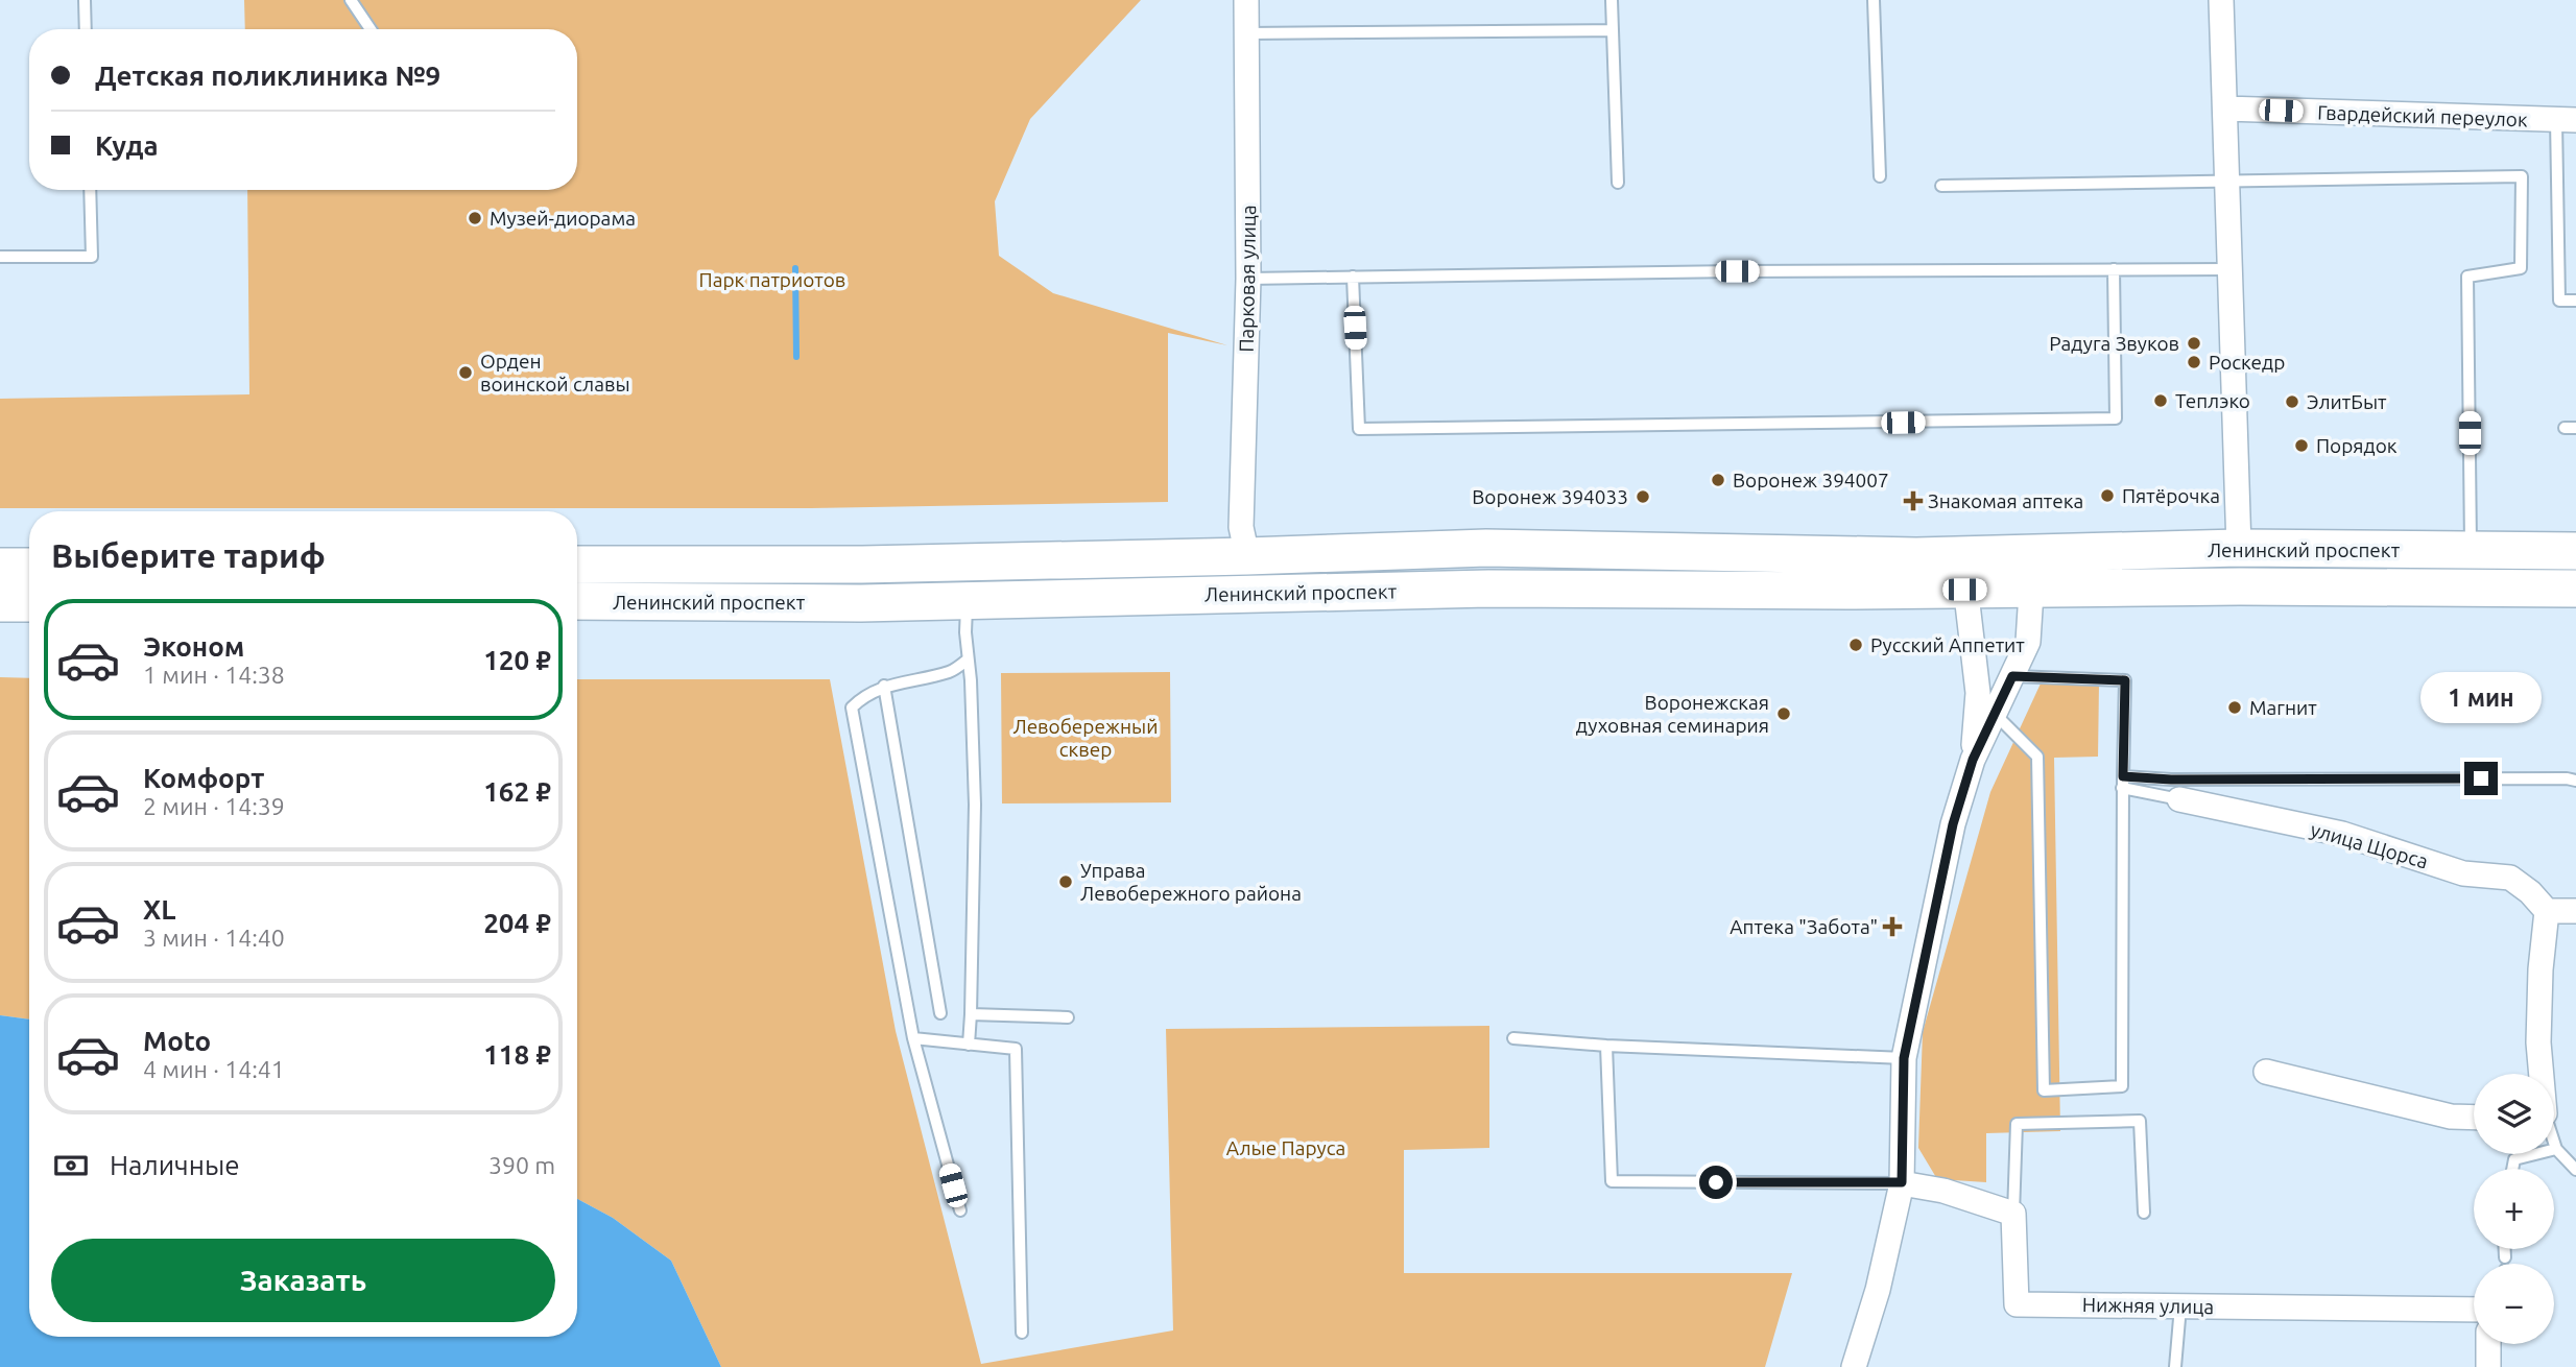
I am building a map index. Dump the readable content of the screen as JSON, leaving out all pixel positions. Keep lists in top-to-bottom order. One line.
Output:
{"streets":{"main road":["Ленинский проспект"],"street":["Гвардейский переулок","Парковая улица","улица Щорса","Нижняя улица"]},"crossings":[["Парковая улица","Ленинский проспект"]],"parks":["Парк патриотов","Левобережный сквер","Алые Паруса"],"places":{"other":["Музей-диорама","Радуга Звуков","Роскедр","Орден воинской славы","Теплэко","ЭлитБыт","Порядок","Воронеж 394007","Пятёрочка","Воронеж 394033","Русский Аппетит","Магнит","Воронежская духовная семинария","Управа Левобережного района"],"health":["Знакомая аптека","Аптека \"Забота\""]},"page":{"banner":["Детская поликлиника №9","Куда"],"heading":"Выберите тариф","list":[{"name":"Эконом","note":"1 мин · 14:38","value":"120 ₽"},{"name":"Комфорт","note":"2 мин · 14:39","value":"162 ₽"},{"name":"XL","note":"3 мин · 14:40","value":"204 ₽"},{"name":"Moto","note":"4 мин · 14:41","value":"118 ₽"}],"bubble":"1 мин","map_buttons":["+","−"],"pay":["Наличные","390 m"],"buttons":"Заказать"}}
